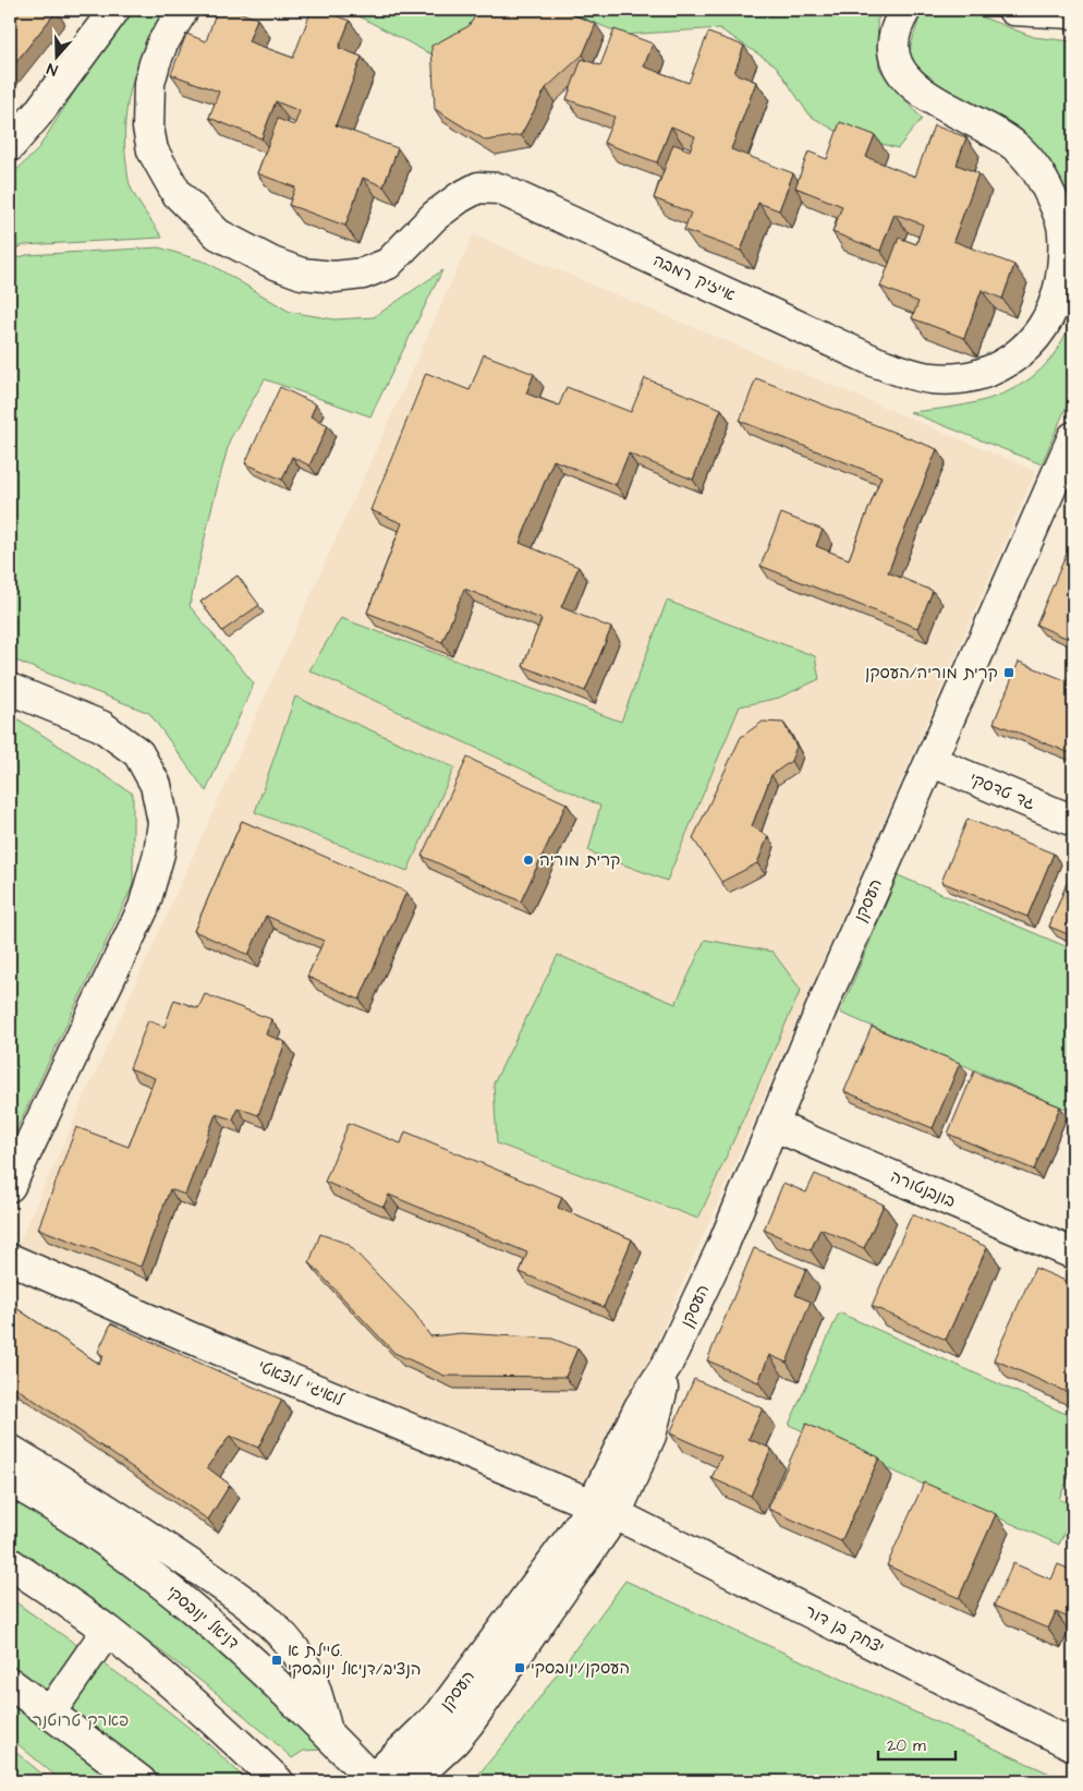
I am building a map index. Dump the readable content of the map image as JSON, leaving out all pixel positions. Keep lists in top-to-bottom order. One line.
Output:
{"streets":{"street":["אייזיק רמבה","גד טדסקי","העסקן","בונבנטורה","לואיג'י לוצאטי","דניאל ינובסקי","יצחק בן דור"]},"crossings":[["גד טדסקי","העסקן"],["העסקן","בונבנטורה"],["העסקן","לואיג'י לוצאטי"],["העסקן","דניאל ינובסקי"],["העסקן","יצחק בן דור"],["לואיג'י לוצאטי","יצחק בן דור"]],"parks":["פארק טרוטנר"],"places":{"transit":["קרית מוריה/העסקן","טיילת א. הנציב/דניאל ינובסקי","העסקן/ינובסקי"],"other":["קרית מוריה"]},"scale_bar":"20 m","north":"bottom"}
